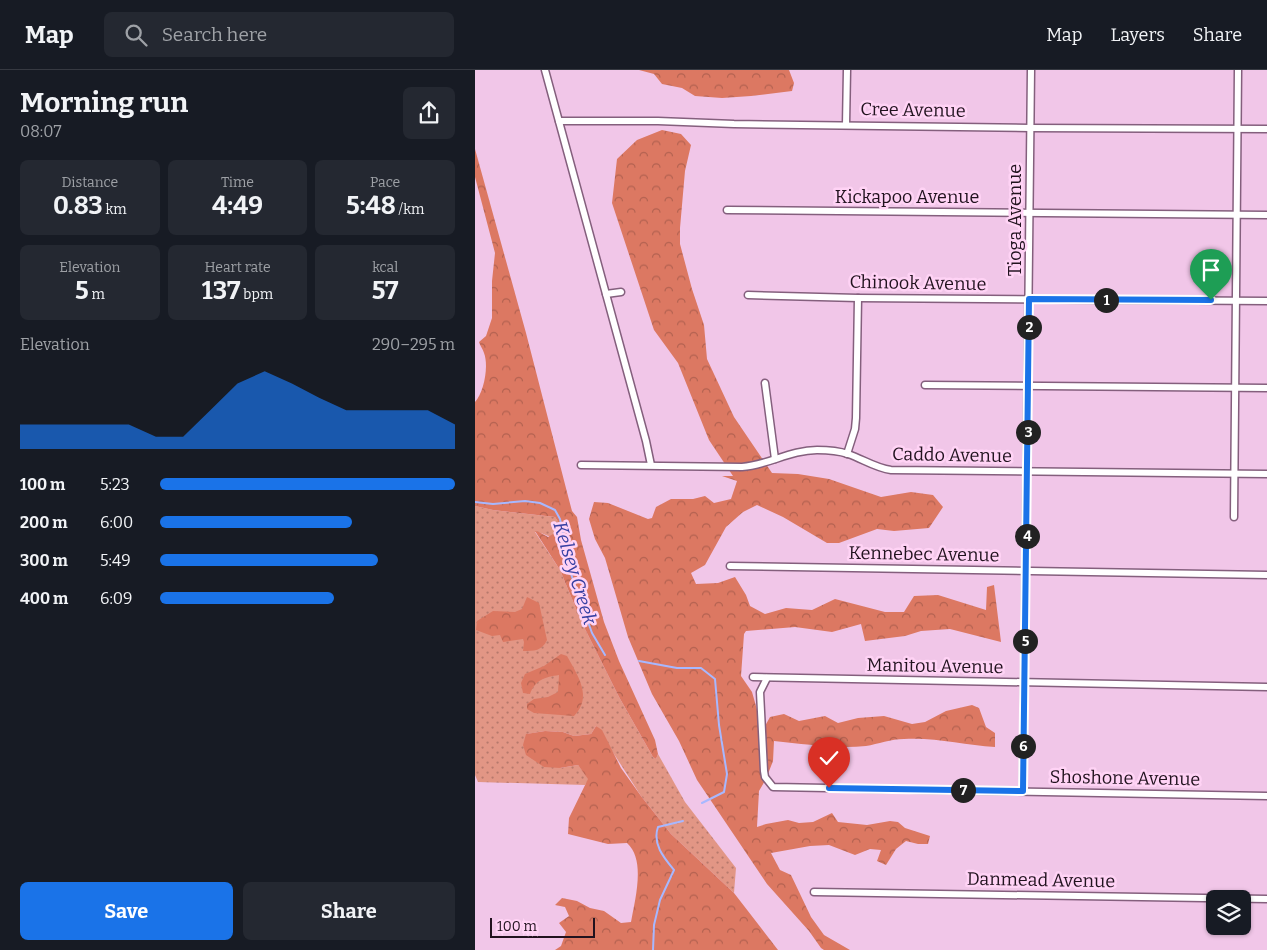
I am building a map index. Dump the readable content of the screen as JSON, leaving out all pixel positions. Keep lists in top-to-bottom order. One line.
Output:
{"streets":{"street":["Cree Avenue","Kickapoo Avenue","Tioga Avenue","Chinook Avenue","Caddo Avenue","Kennebec Avenue","Manitou Avenue","Shoshone Avenue","Danmead Avenue"]},"crossings":[["Cree Avenue","Tioga Avenue"],["Kickapoo Avenue","Tioga Avenue"],["Tioga Avenue","Chinook Avenue"],["Tioga Avenue","Caddo Avenue"],["Tioga Avenue","Kennebec Avenue"],["Tioga Avenue","Manitou Avenue"],["Tioga Avenue","Shoshone Avenue"],["Manitou Avenue","Shoshone Avenue"]],"water":["Kelsey Creek"],"scale_bar":"100 m","page":{"header":"Map","search":"Search here","nav":["Map","Layers","Share"],"heading":["Morning run","08:07"],"stats":[["Distance","0.83 km"],["Time","4:49"],["Pace","5:48 /km"],["Elevation","5 m"],["Heart rate","137 bpm"],["kcal","57"]],"pins":["1","2","3","4","5","6","7"],"chart":["Elevation","290–295 m"],"list":[{"name":"100 m","note":"5:23"},{"name":"200 m","note":"6:00"},{"name":"300 m","note":"5:49"},{"name":"400 m","note":"6:09"}],"buttons":["Save","Share"],"scale":"100 m"}}
